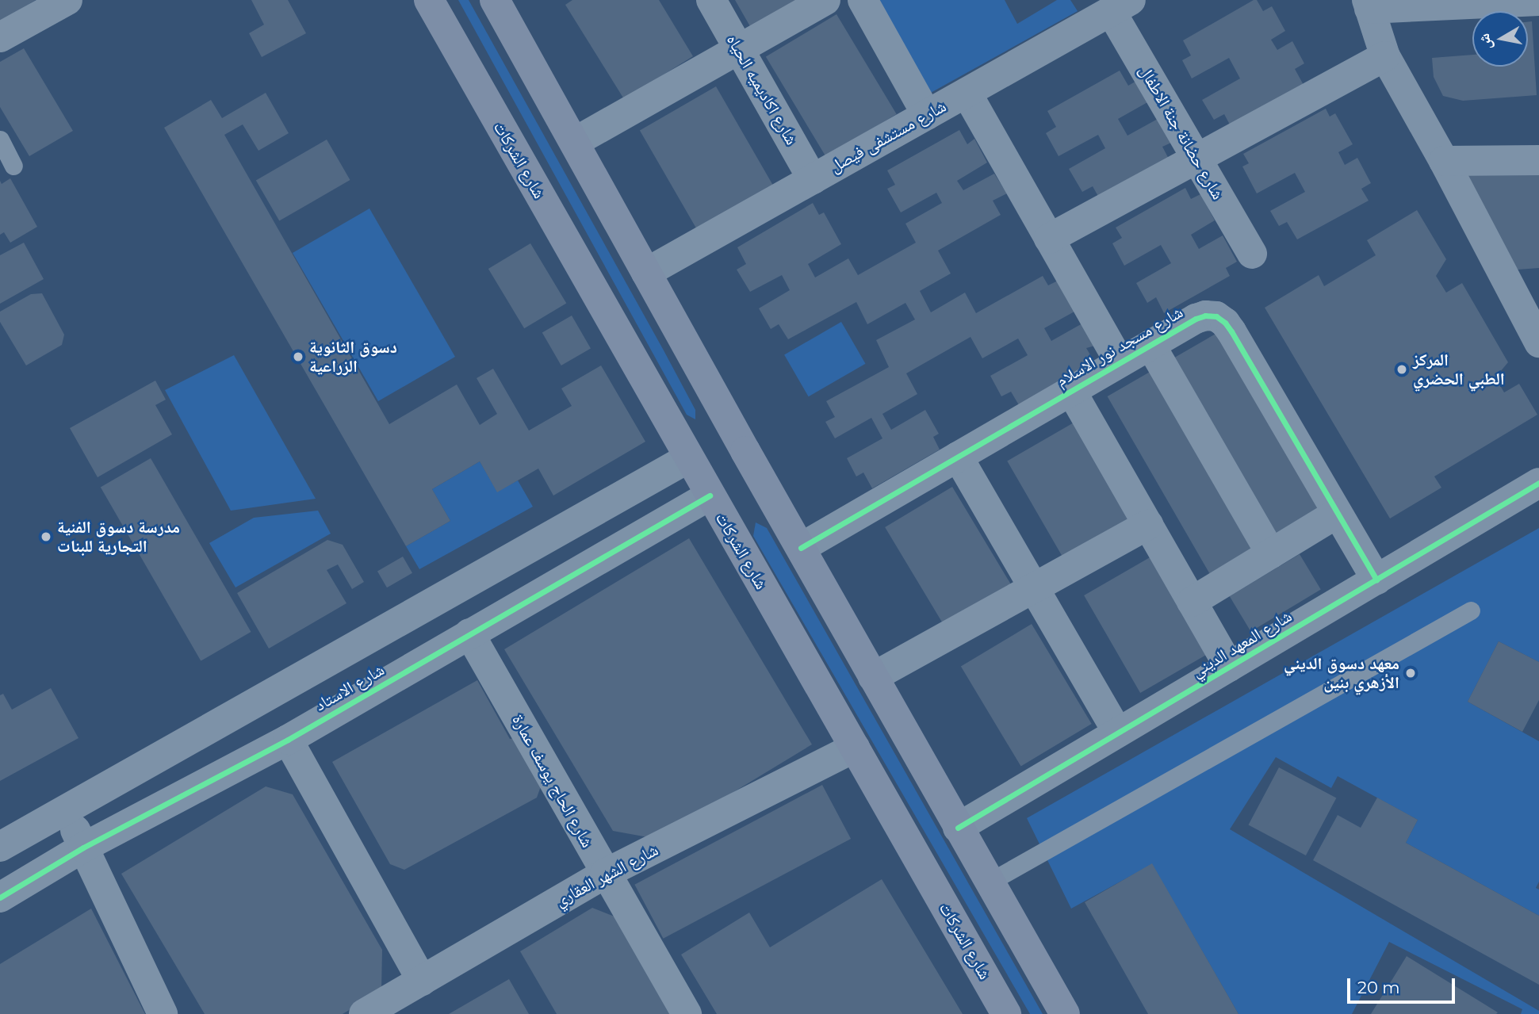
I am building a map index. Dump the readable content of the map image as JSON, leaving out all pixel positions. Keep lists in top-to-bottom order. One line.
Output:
{"streets":{"main road":["شارع الشركات"],"street":["شارع اكاديميه الحياه","شارع حضانة جنة الاطفال","شارع مستشفى فيصل","شارع مسجد نور الاسلام","شارع المعهد الديني","شارع الاستاد","شارع الحاج يوسف عمارة","شارع الشهر العقاري"]},"crossings":[["شارع اكاديميه الحياه","شارع مستشفى فيصل"],["شارع حضانة جنة الاطفال","شارع مستشفى فيصل"],["شارع الشركات","شارع الاستاد"],["شارع الشركات","شارع الشهر العقاري"],["شارع مسجد نور الاسلام","شارع المعهد الديني"],["شارع الاستاد","شارع الحاج يوسف عمارة"],["شارع الحاج يوسف عمارة","شارع الشهر العقاري"]],"places":["دسوق الثانوية الزراعية","المركز الطبي الحضري","مدرسة دسوق الفنية التجارية للبنات","معهد دسوق الديني الأزهري بنين"],"scale_bar":"20 m","north":"left"}
